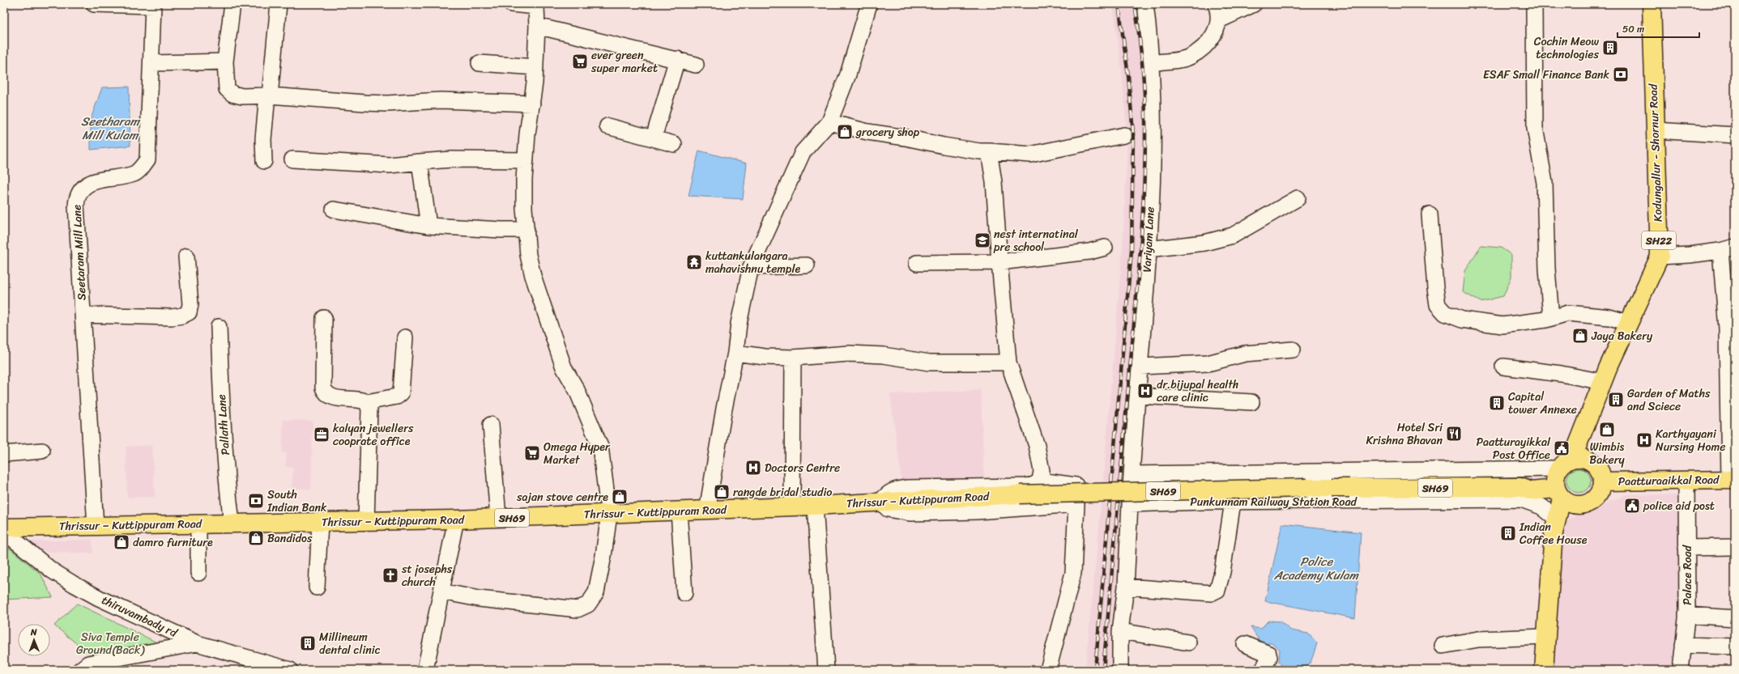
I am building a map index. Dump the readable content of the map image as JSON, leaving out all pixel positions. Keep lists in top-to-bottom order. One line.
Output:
{"streets":{"main road":["Kodungallur - Shornur Road","SH22","Paatturaaikkal Road","SH69","Thrissur – Kuttippuram Road"],"street":["Variyam Lane","Seetaram Mill Lane","Pallath Lane","Punkunnam Railway Station Road","Palace Road","thiruvambady rd"]},"crossings":[["Kodungallur - Shornur Road","Paatturaaikkal Road"],["Kodungallur - Shornur Road","SH69"],["Kodungallur - Shornur Road","Thrissur – Kuttippuram Road"],["Kodungallur - Shornur Road","Punkunnam Railway Station Road"],["Variyam Lane","Punkunnam Railway Station Road"],["Seetaram Mill Lane","Thrissur – Kuttippuram Road"],["Pallath Lane","Thrissur – Kuttippuram Road"],["Paatturaaikkal Road","SH69"],["Paatturaaikkal Road","Thrissur – Kuttippuram Road"],["Paatturaaikkal Road","Palace Road"],["SH69","Thrissur – Kuttippuram Road"]],"water":["Seetharam Mill Kulam","Police Academy Kulam"],"parks":["Siva Temple Ground(Back)"],"places":{"building":["Cochin Meow technologies","Garden of Maths and Sciece","Capital tower Annexe","Indian Coffee House","Millineum dental clinic"],"supermarket":["ever green super market","Omega Hyper Market"],"bank":["ESAF Small Finance Bank","South Indian Bank"],"shop":["grocery shop","Jaya Bakery","Wimbis Bakery","rangde bridal studio","sajan stove centre","Bandidos","damro furniture"],"school or university":["nest internatinal pre school"],"temple":["kuttankulangara mahavishnu temple"],"hospital":["dr.bijupal health care clinic","Karthyayani Nursing Home","Doctors Centre"],"restaurant":["Hotel Sri Krishna Bhavan"],"office":["kalyan jewellers cooprate office"],"public building":["Paatturayikkal Post Office","police aid post"],"church":["st josephs church"]},"scale_bar":"50 m","north":"top"}
